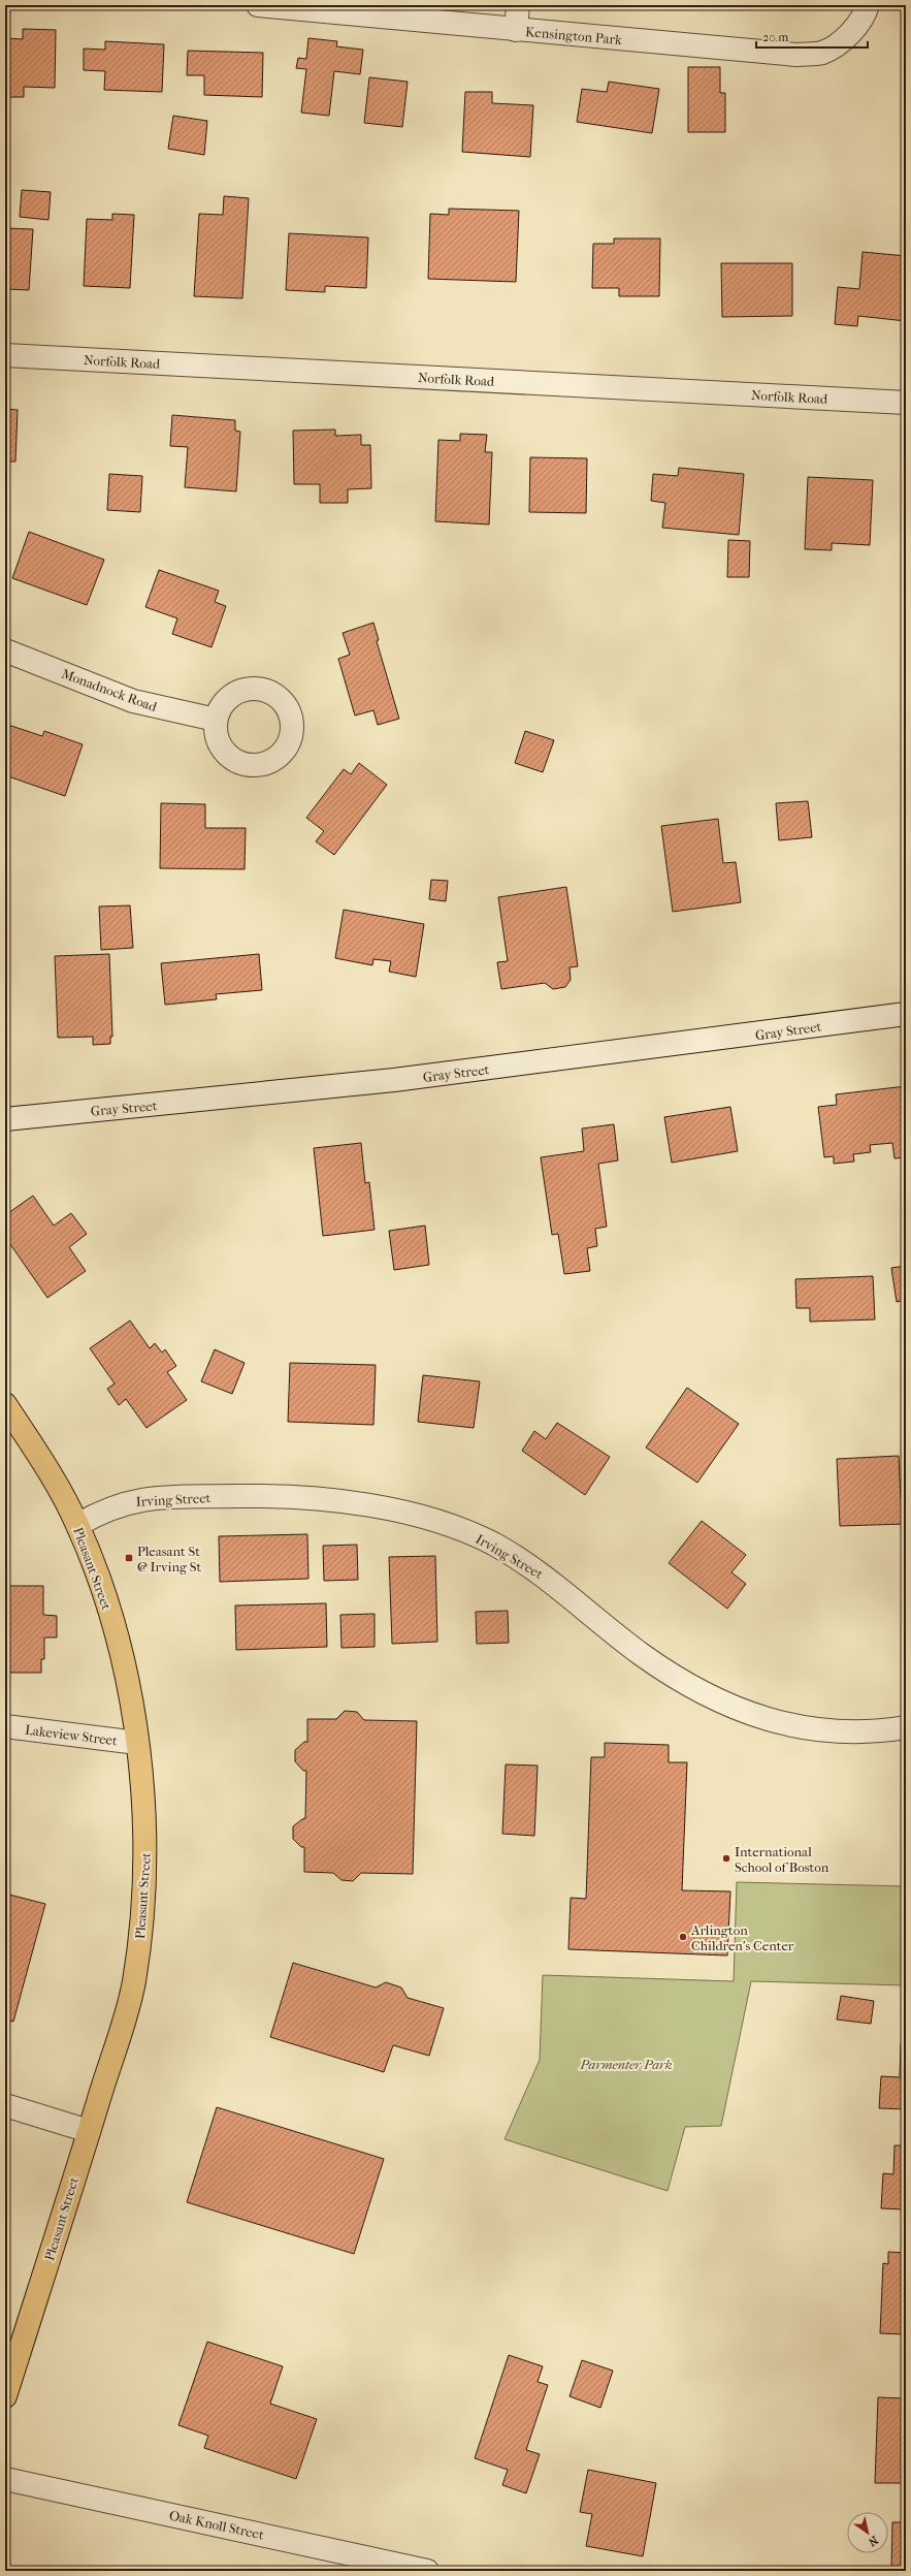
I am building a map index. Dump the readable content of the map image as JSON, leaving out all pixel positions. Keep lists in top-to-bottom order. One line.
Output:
{"streets":{"main road":["Pleasant Street"],"street":["Kensington Park","Norfolk Road","Monadnock Road","Gray Street","Irving Street","Lakeview Street","Oak Knoll Street"]},"crossings":[["Irving Street","Pleasant Street"],["Pleasant Street","Lakeview Street"]],"parks":["Parmenter Park"],"places":{"transit":["Pleasant St @ Irving St"],"other":["International School of Boston","Arlington Children's Center"]},"scale_bar":"20 m","north":"bottom right"}
